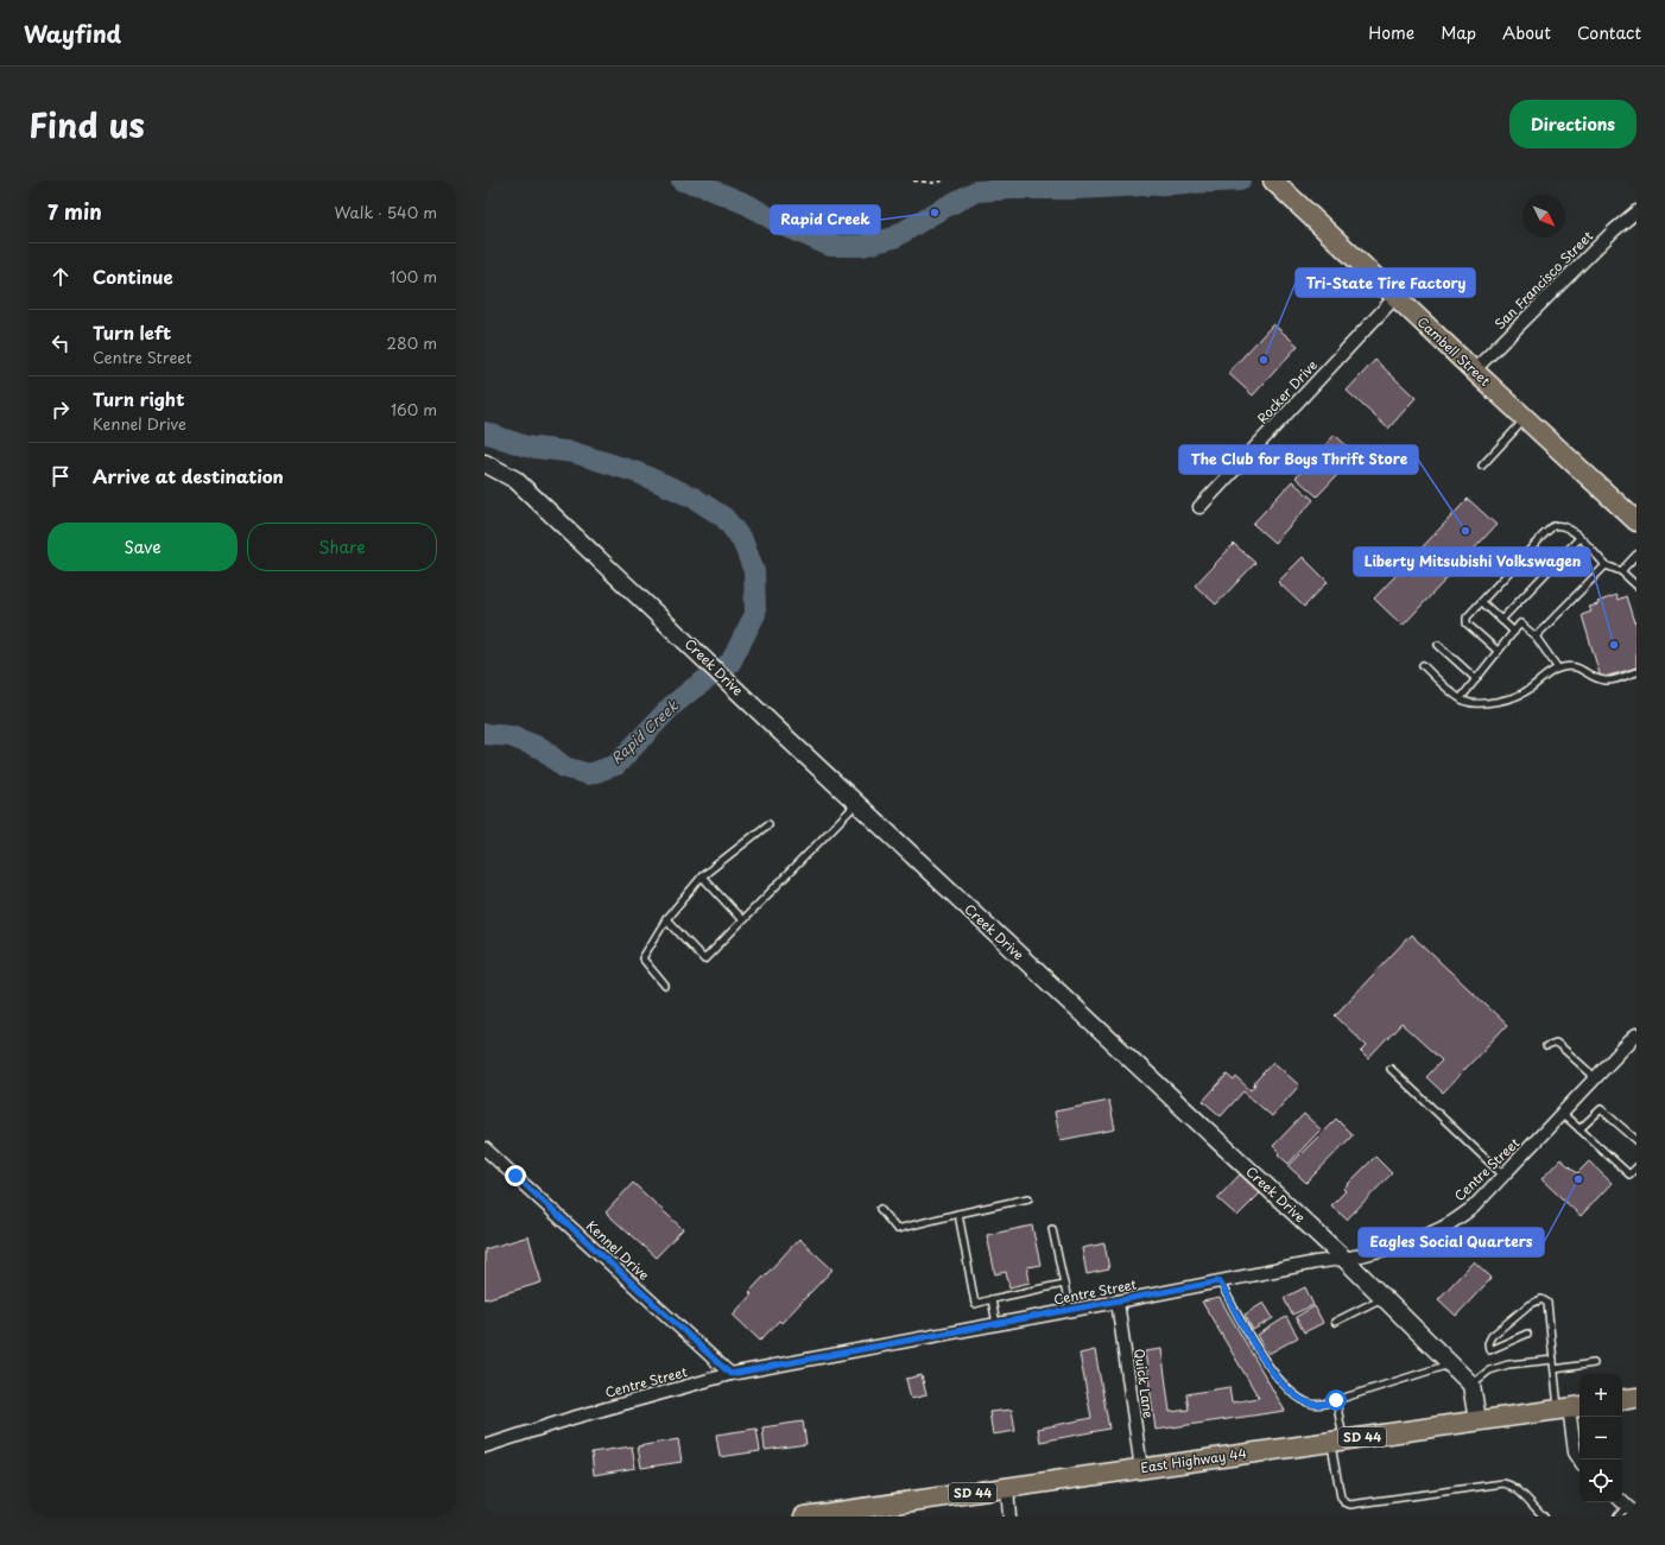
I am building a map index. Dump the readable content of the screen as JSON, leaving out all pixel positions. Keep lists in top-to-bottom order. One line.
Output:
{"streets":{"main road":["Cambell Street","SD 44","East Highway 44"],"street":["San Francisco Street","Rocker Drive","Creek Drive","Centre Street","Kennel Drive","Quick Lane"]},"crossings":[["San Francisco Street","Cambell Street"],["Cambell Street","Rocker Drive"],["Creek Drive","Centre Street"],["Centre Street","Kennel Drive"],["Centre Street","Quick Lane"],["Quick Lane","East Highway 44"]],"water":["Rapid Creek"],"places":["Rapid Creek","Tri-State Tire Factory","The Club for Boys Thrift Store","Liberty Mitsubishi Volkswagen","Eagles Social Quarters"],"north":"bottom right","page":{"header":"Wayfind","nav":["Home","Map","About","Contact"],"title":"Find us","buttons":["Directions",["Save","Share"]],"heading":["7 min","Walk · 540 m"],"list":[["Continue","100 m"],["Turn left","Centre Street","280 m"],["Turn right","Kennel Drive","160 m"],"Arrive at destination"],"map_buttons":["+","−"]}}
